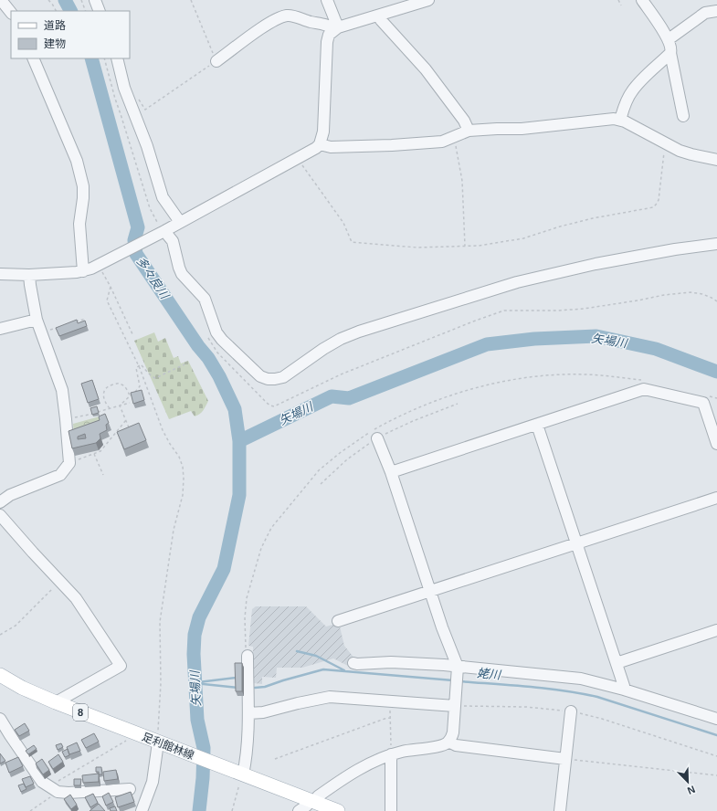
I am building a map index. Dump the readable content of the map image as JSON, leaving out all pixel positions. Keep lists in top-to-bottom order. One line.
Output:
{"streets":{"main road":["8","足利館林線"]},"water":["多々良川","矢場川","姥川"],"legend":["道路","建物"],"north":"bottom right"}
